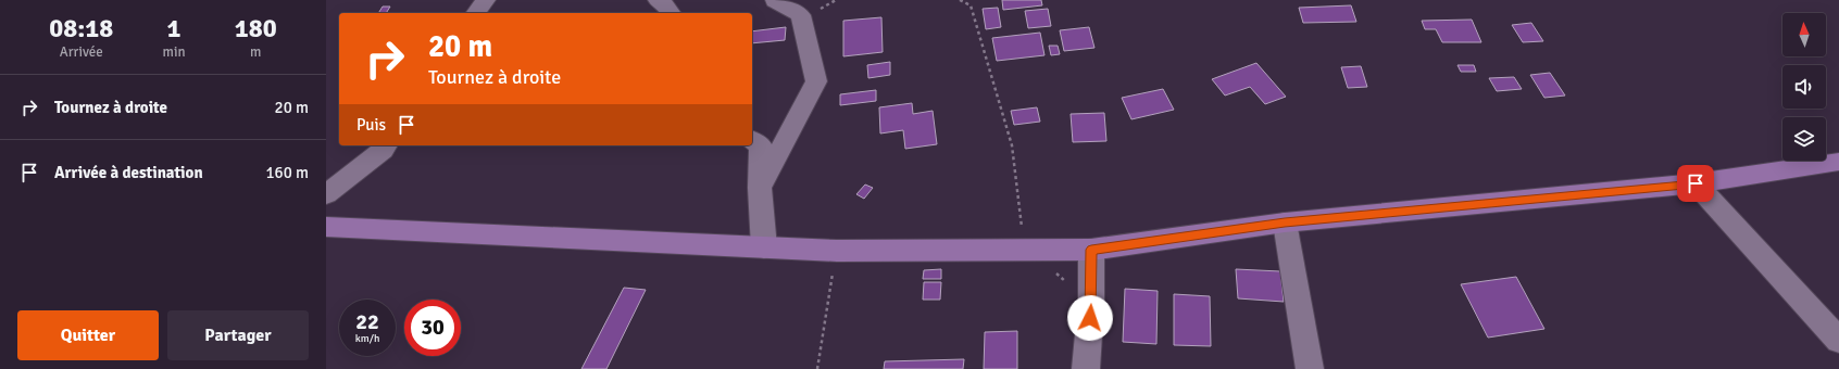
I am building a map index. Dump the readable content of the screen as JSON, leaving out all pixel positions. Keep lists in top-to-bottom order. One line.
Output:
{"north":"top","page":{"eta":["08:18","Arrivée","1","min","180","m"],"turn":["20 m","Tournez à droite"],"list":[{"name":"Tournez à droite","value":"20 m"},{"name":"Arrivée à destination","value":"160 m"}],"then":"Puis","speed":"22 km/h","limit":"30","buttons":["Quitter","Partager"]}}
